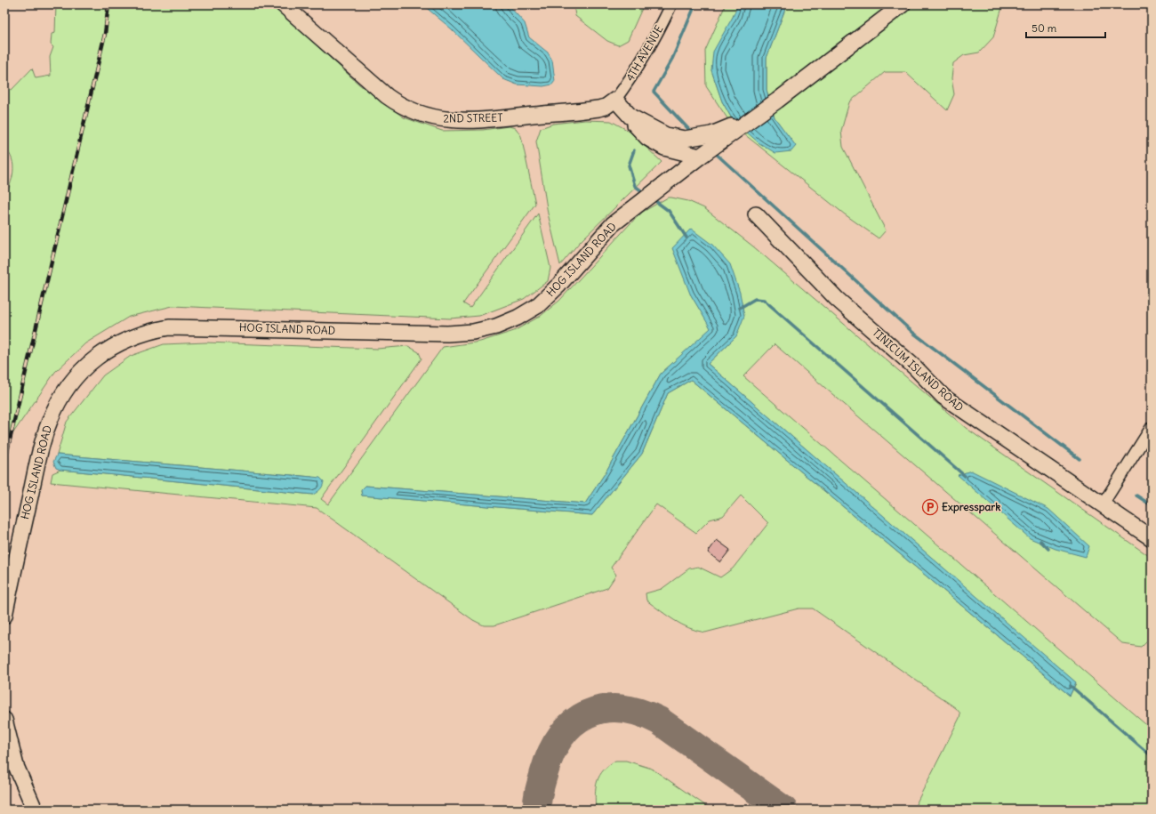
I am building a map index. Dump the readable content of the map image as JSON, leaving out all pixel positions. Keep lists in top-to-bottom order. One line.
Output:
{"streets":{"street":["4TH AVENUE","2ND STREET","HOG ISLAND ROAD","TINICUM ISLAND ROAD"]},"crossings":[["4TH AVENUE","2ND STREET"]],"places":{"parking":["Expresspark"]},"scale_bar":"50 m"}
